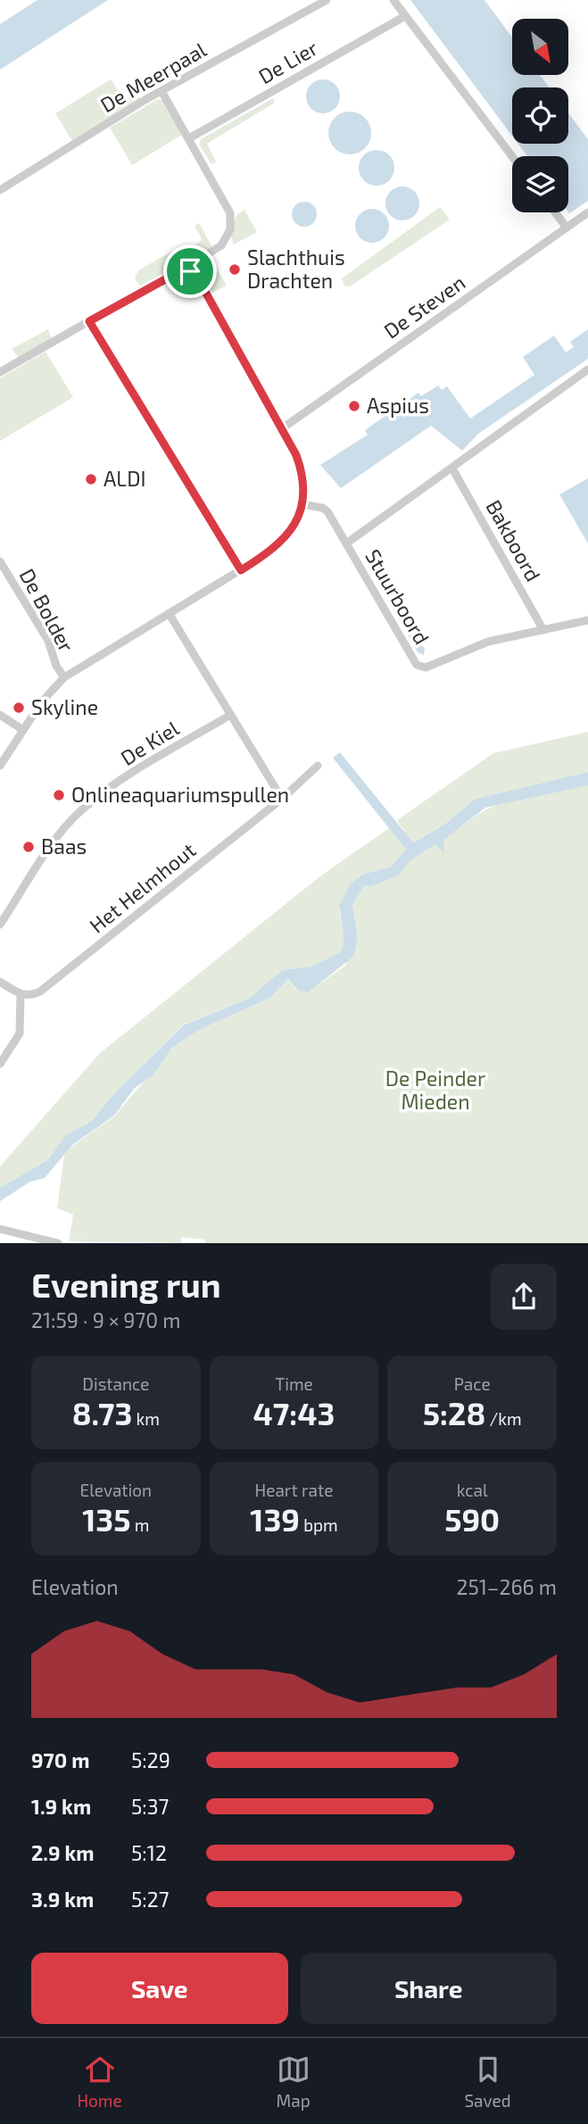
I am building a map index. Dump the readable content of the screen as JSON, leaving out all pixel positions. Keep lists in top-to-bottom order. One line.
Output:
{"streets":{"street":["De Lier","De Meerpaal","De Steven","Bakboord","Stuurboord","De Bolder","De Kiel","Het Helmhout"]},"crossings":[["Bakboord","Stuurboord"]],"parks":["De Peinder Mieden"],"places":["Slachthuis Drachten","Aspius","ALDI","Skyline","Onlineaquariumspullen","Baas"],"north":"bottom right","page":{"heading":["Evening run","21:59 · 9 × 970 m"],"stats":[["Distance","8.73 km"],["Time","47:43"],["Pace","5:28 /km"],["Elevation","135 m"],["Heart rate","139 bpm"],["kcal","590"]],"chart":["Elevation","251–266 m"],"list":[{"name":"970 m","note":"5:29"},{"name":"1.9 km","note":"5:37"},{"name":"2.9 km","note":"5:12"},{"name":"3.9 km","note":"5:27"}],"buttons":["Save","Share"],"tabs":["Home","Map","Saved"]}}
